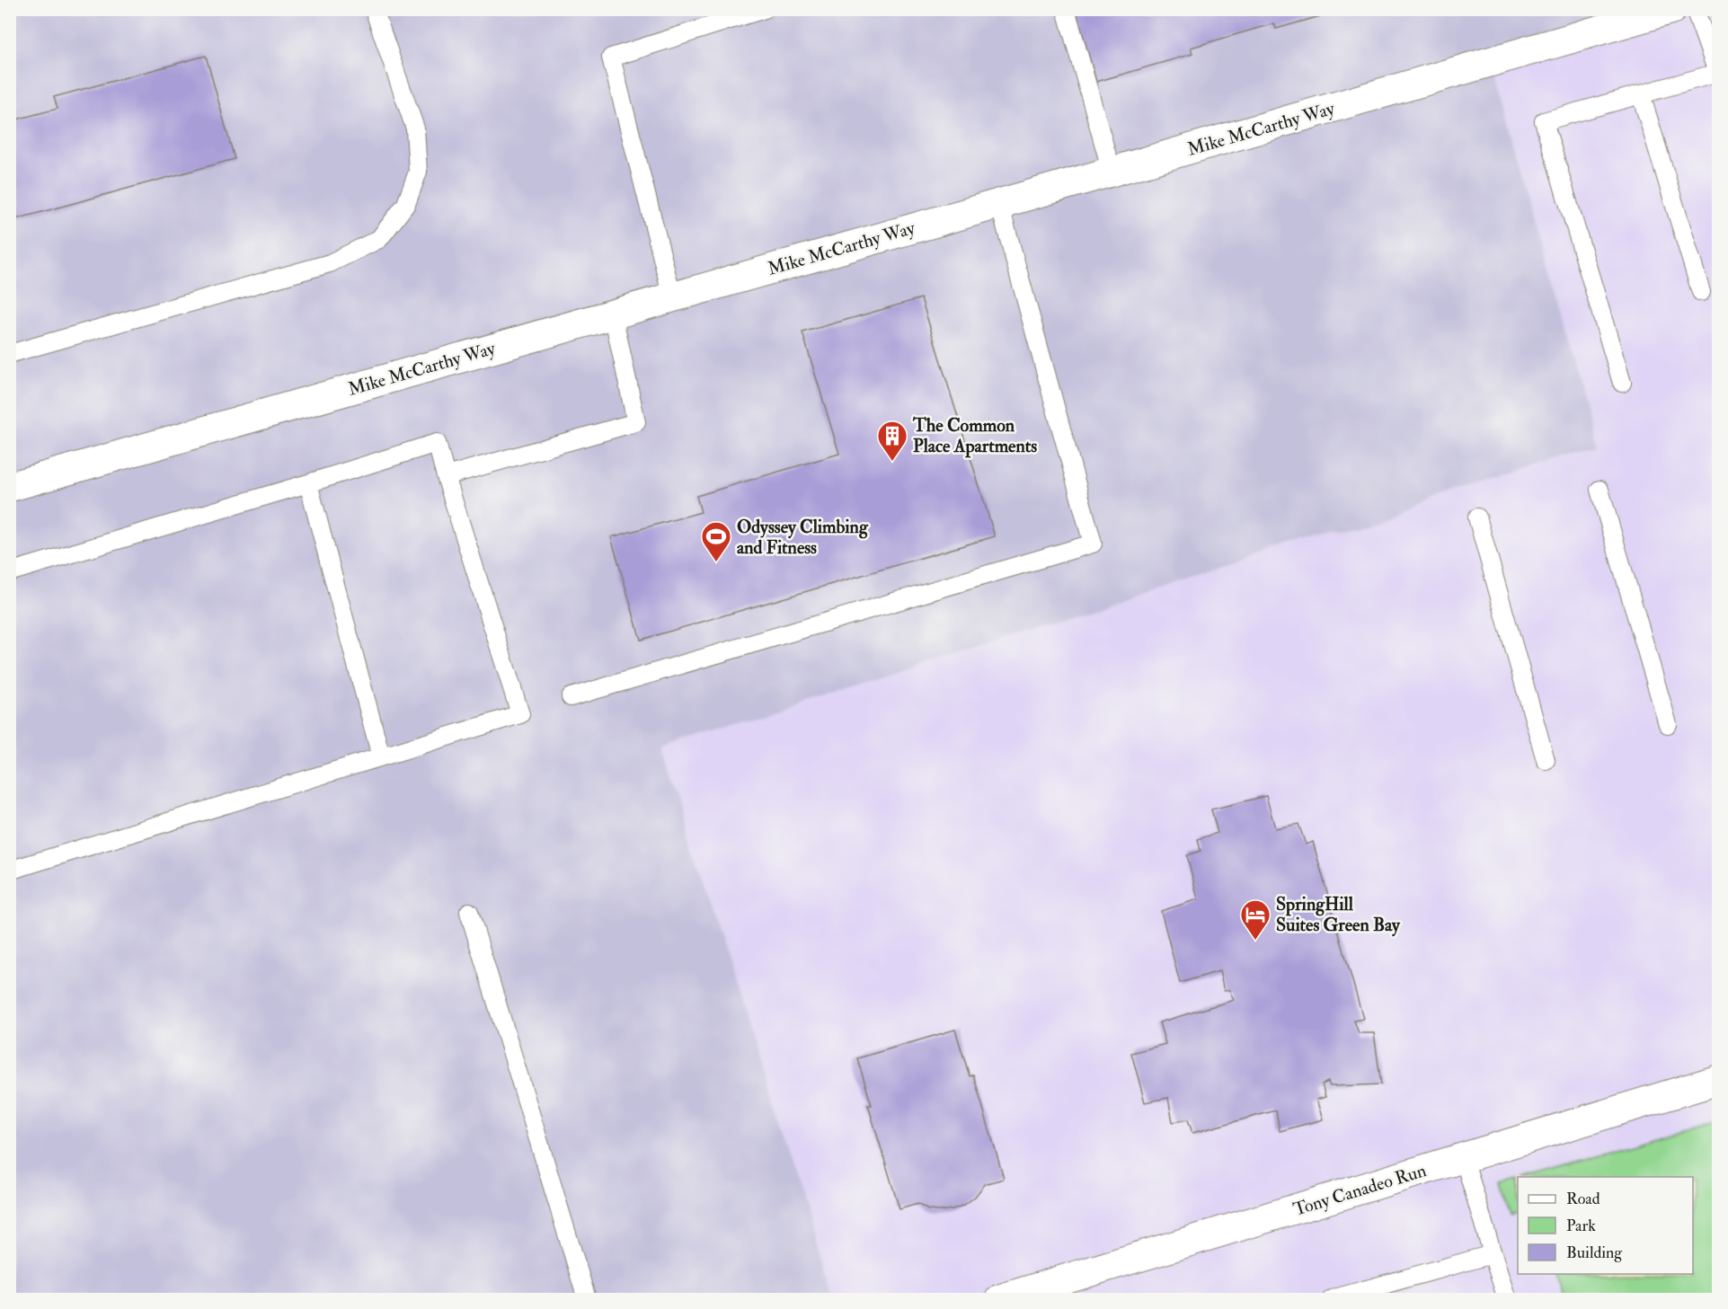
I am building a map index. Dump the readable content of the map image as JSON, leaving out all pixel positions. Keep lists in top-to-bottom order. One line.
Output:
{"streets":{"street":["Mike McCarthy Way","Tony Canadeo Run"]},"places":{"building":["The Common Place Apartments"],"sports":["Odyssey Climbing and Fitness"],"hotel":["SpringHill Suites Green Bay"]},"legend":["Road","Park","Building"]}
